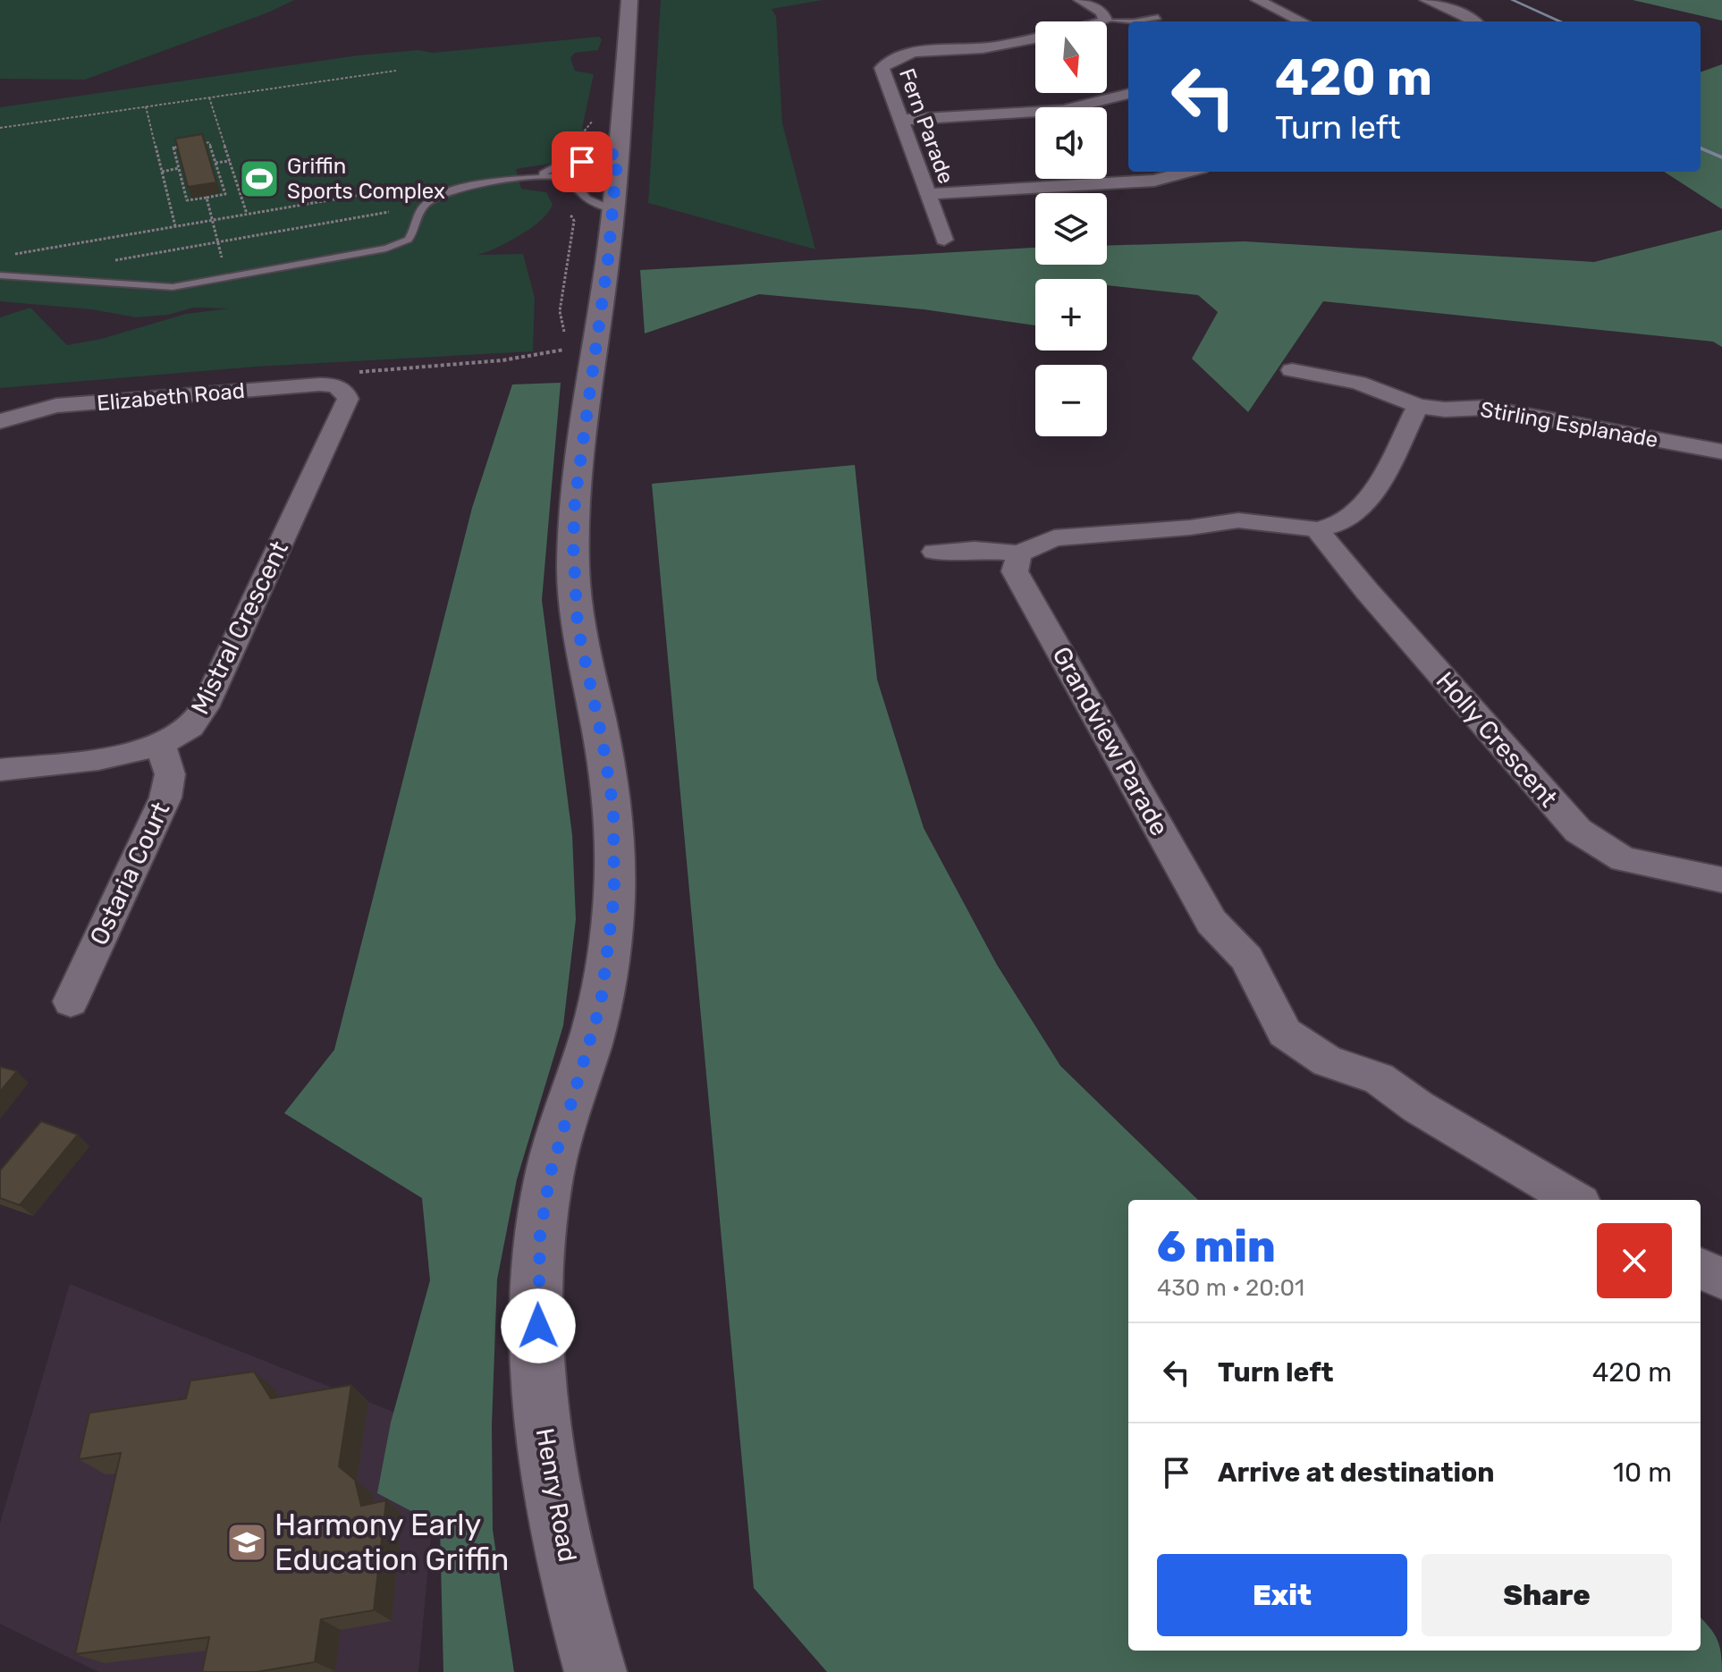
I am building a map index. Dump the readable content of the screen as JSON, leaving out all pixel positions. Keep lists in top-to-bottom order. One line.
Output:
{"streets":{"main road":["Henry Road"],"street":["Fern Parade","Elizabeth Road","Stirling Esplanade","Mistral Crescent","Holly Crescent","Grandview Parade","Ostaria Court"]},"crossings":[["Elizabeth Road","Mistral Crescent"],["Mistral Crescent","Ostaria Court"]],"places":{"sports":["Griffin Sports Complex"],"school or university":["Harmony Early Education Griffin"]},"north":"bottom","page":{"map_buttons":["+","−"],"turn":["420 m","Turn left"],"heading":["6 min","430 m · 20:01"],"list":[{"name":"Turn left","value":"420 m"},{"name":"Arrive at destination","value":"10 m"}],"buttons":["Exit","Share"]}}
